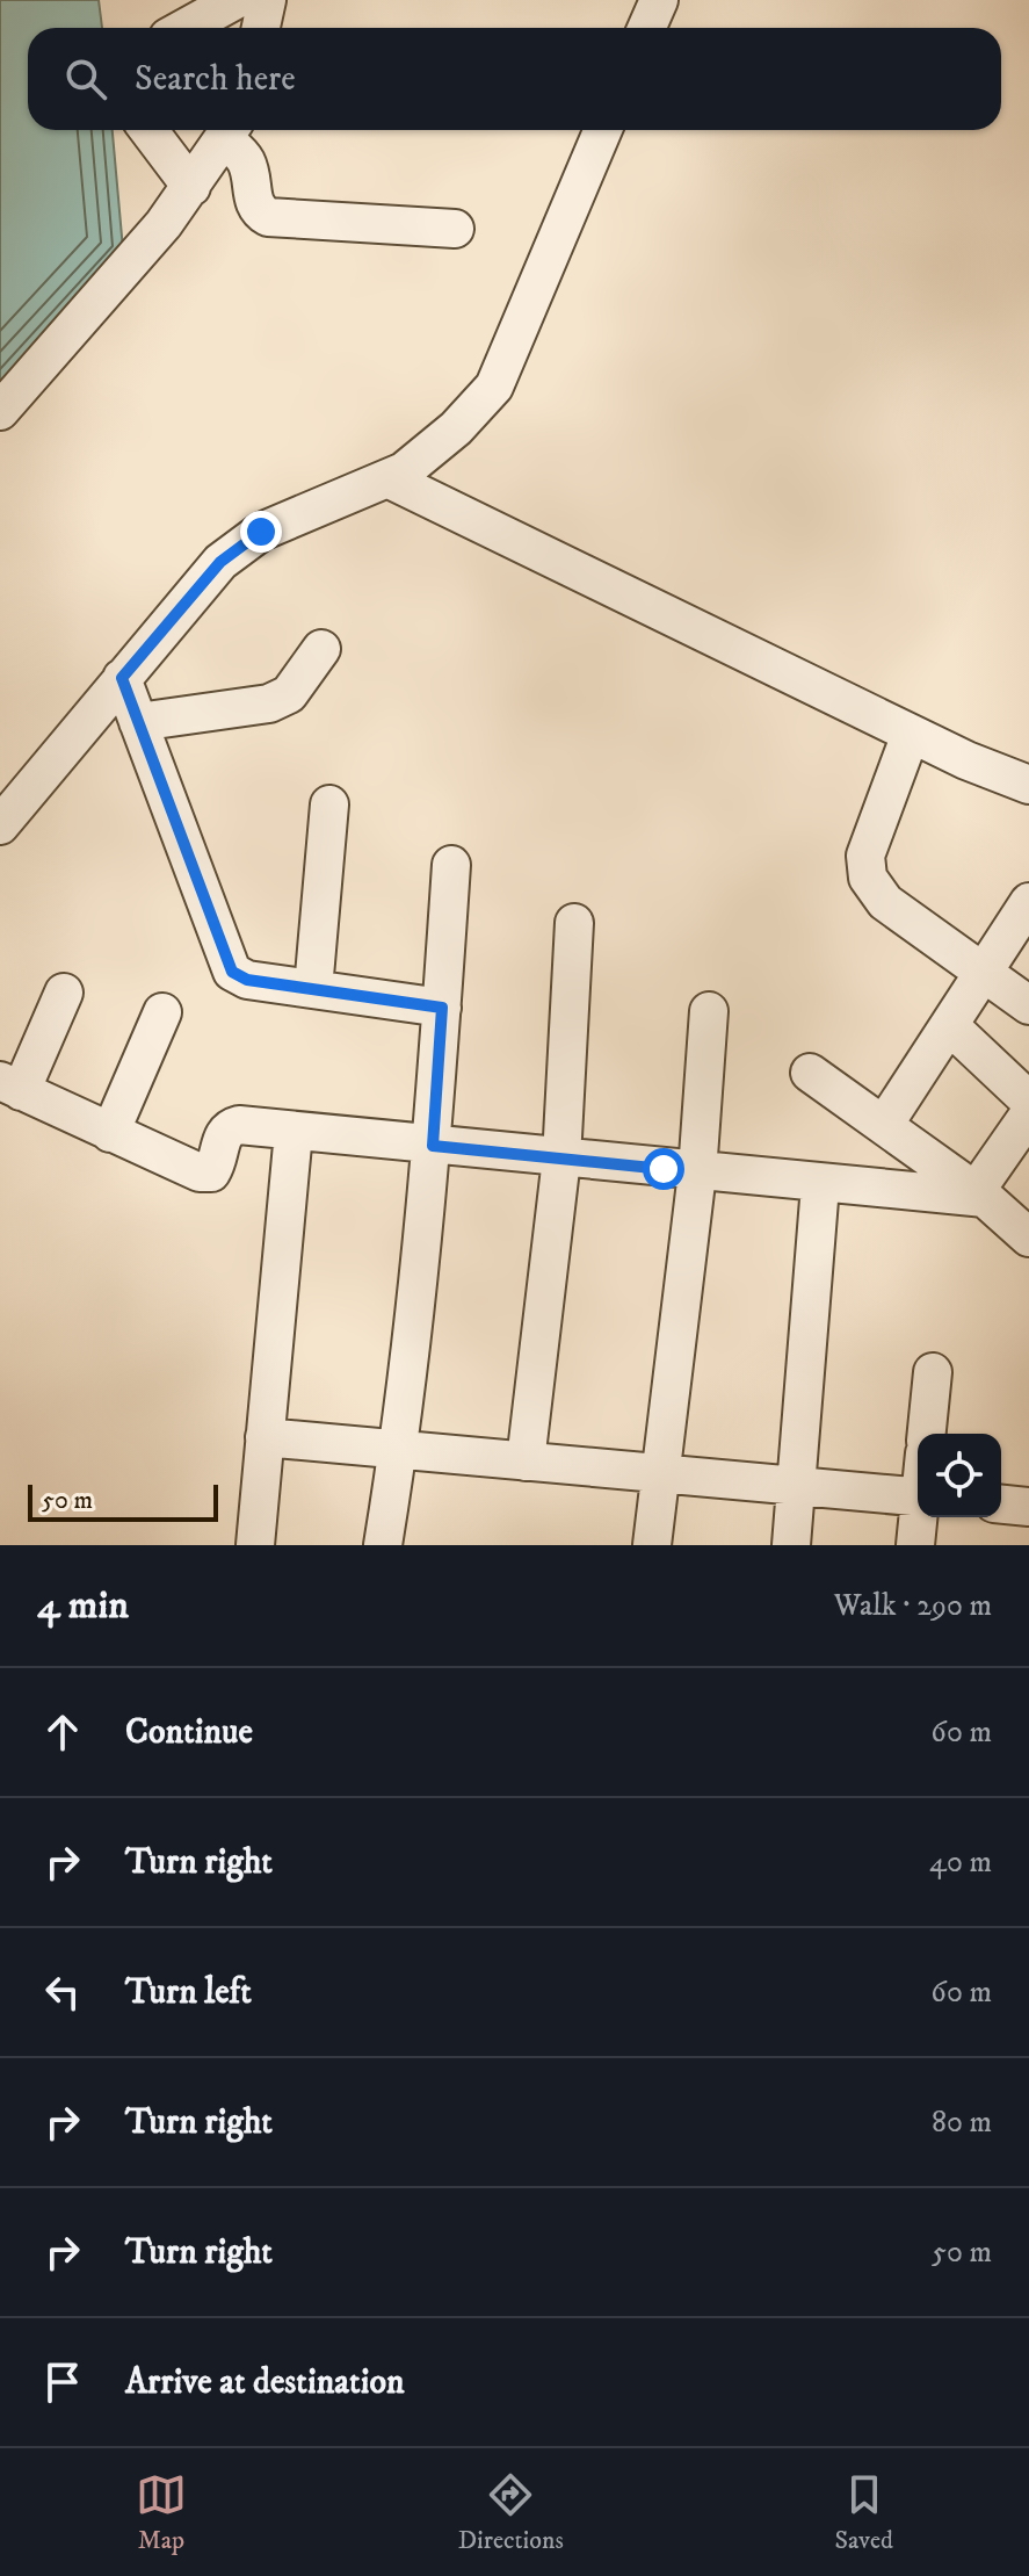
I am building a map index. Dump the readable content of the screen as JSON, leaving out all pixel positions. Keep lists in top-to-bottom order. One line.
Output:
{"scale_bar":"50 m","page":{"search":"Search here","scale":"50 m","heading":["4 min","Walk · 290 m"],"list":[["Continue","60 m"],["Turn right","40 m"],["Turn left","60 m"],["Turn right","80 m"],["Turn right","50 m"],"Arrive at destination"],"nav":["Map","Directions","Saved"]}}
